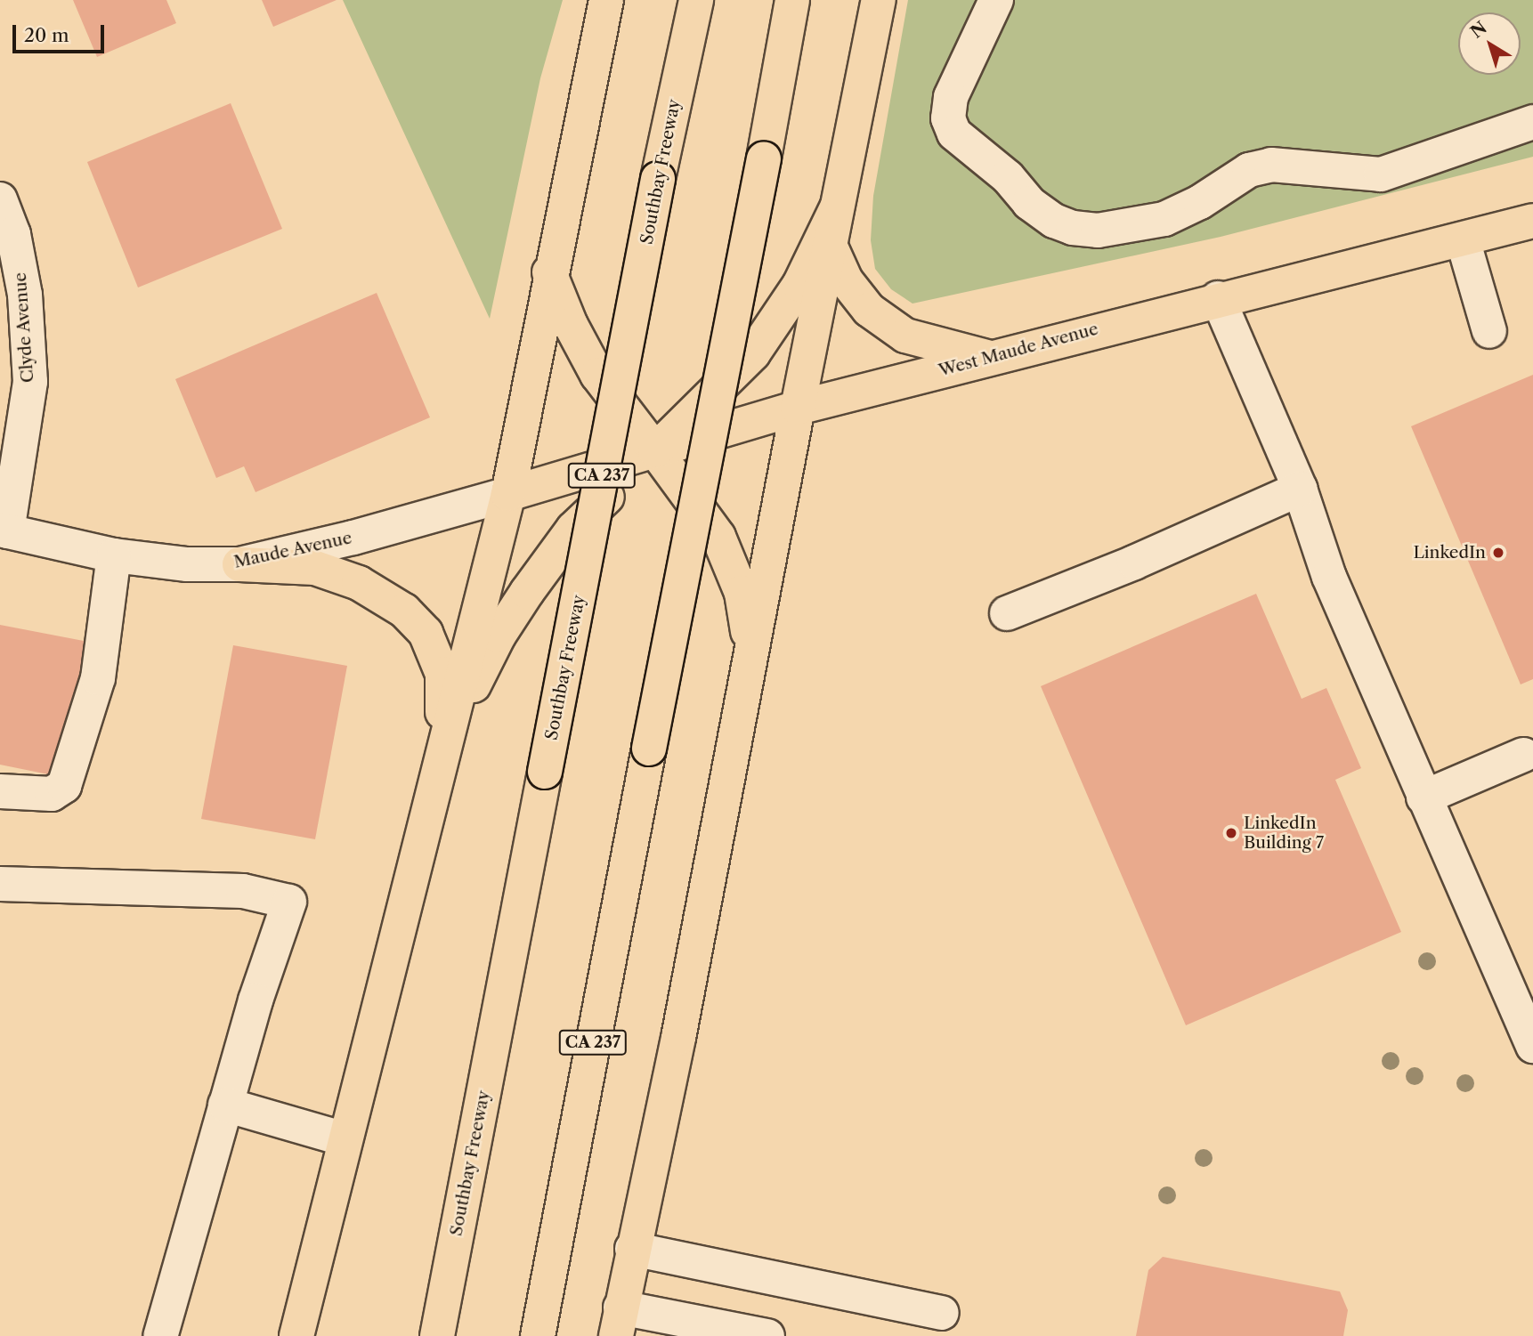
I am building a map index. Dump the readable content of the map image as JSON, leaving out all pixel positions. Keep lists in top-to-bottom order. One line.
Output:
{"streets":{"main road":["Southbay Freeway","West Maude Avenue","CA 237"],"street":["Clyde Avenue","Maude Avenue"]},"crossings":[["Clyde Avenue","Maude Avenue"],["West Maude Avenue","Maude Avenue"]],"places":["LinkedIn","LinkedIn Building 7"],"scale_bar":"20 m","north":"top left"}
